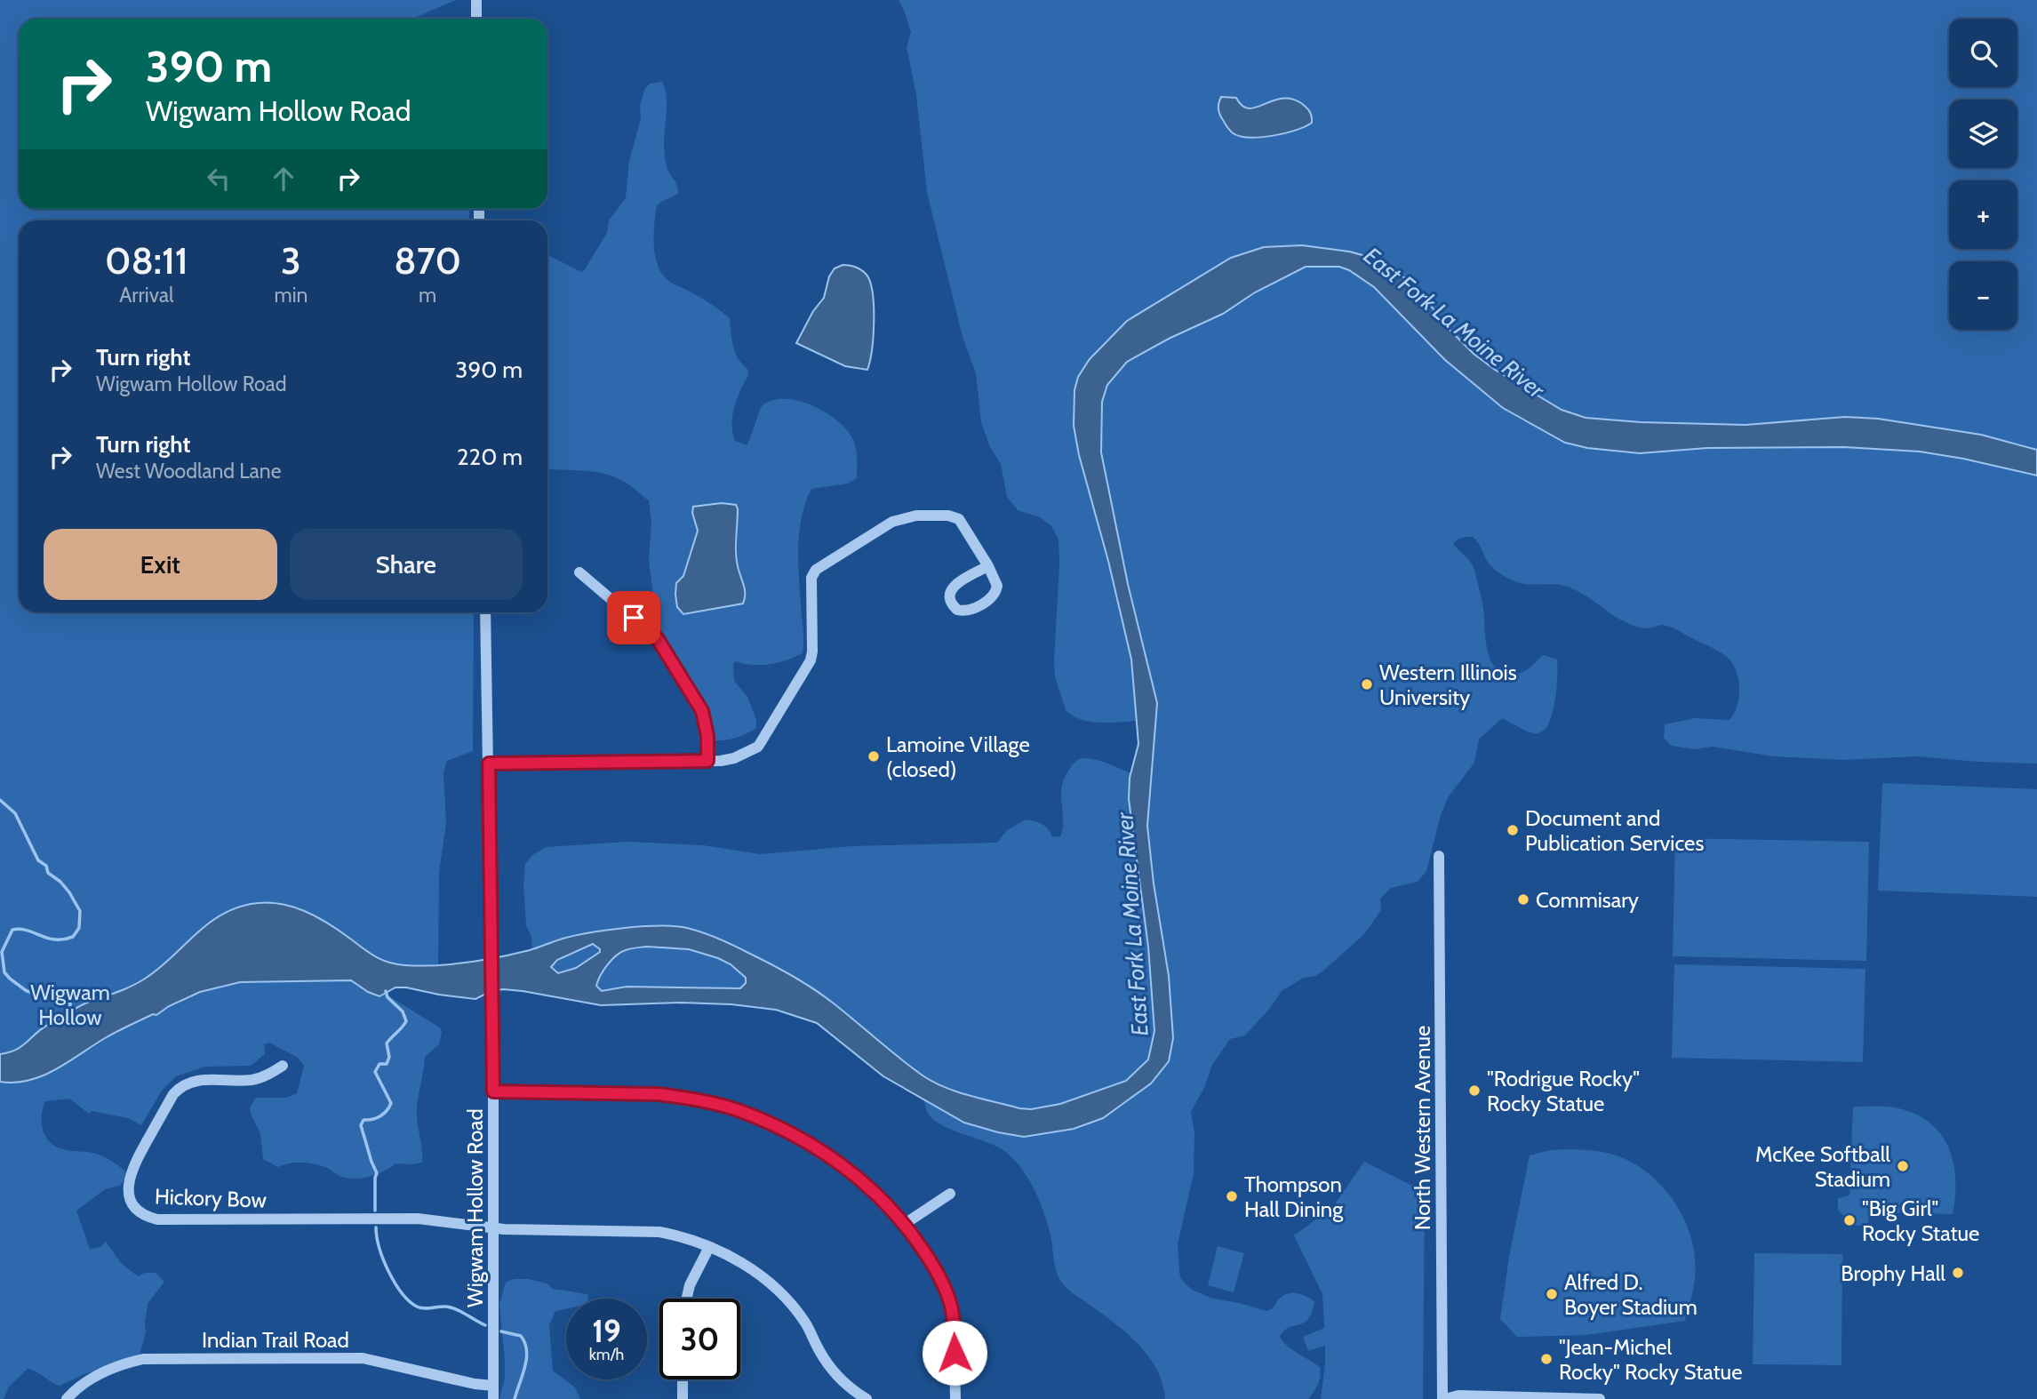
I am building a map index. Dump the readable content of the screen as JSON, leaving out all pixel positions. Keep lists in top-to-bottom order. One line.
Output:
{"streets":{"street":["North Western Avenue","Hickory Bow","Wigwam Hollow Road","Indian Trail Road"]},"crossings":[["Hickory Bow","Wigwam Hollow Road"],["Wigwam Hollow Road","Indian Trail Road"]],"water":["East Fork La Moine River"],"parks":["Wigwam Hollow"],"places":["Western Illinois University","Lamoine Village (closed)","Document and Publication Services","Commisary","\"Rodrigue Rocky\" Rocky Statue","McKee Softball Stadium","Thompson Hall Dining","\"Big Girl\" Rocky Statue","Brophy Hall","Alfred D. Boyer Stadium","\"Jean-Michel Rocky\" Rocky Statue"],"page":{"map_buttons":["+","−"],"turn":["390 m","Wigwam Hollow Road"],"eta":["08:11","Arrival","3","min","870","m"],"list":[{"name":"Turn right","note":"Wigwam Hollow Road","value":"390 m"},{"name":"Turn right","note":"West Woodland Lane","value":"220 m"}],"buttons":["Exit","Share"],"speed":"19 km/h","limit":"30"}}
